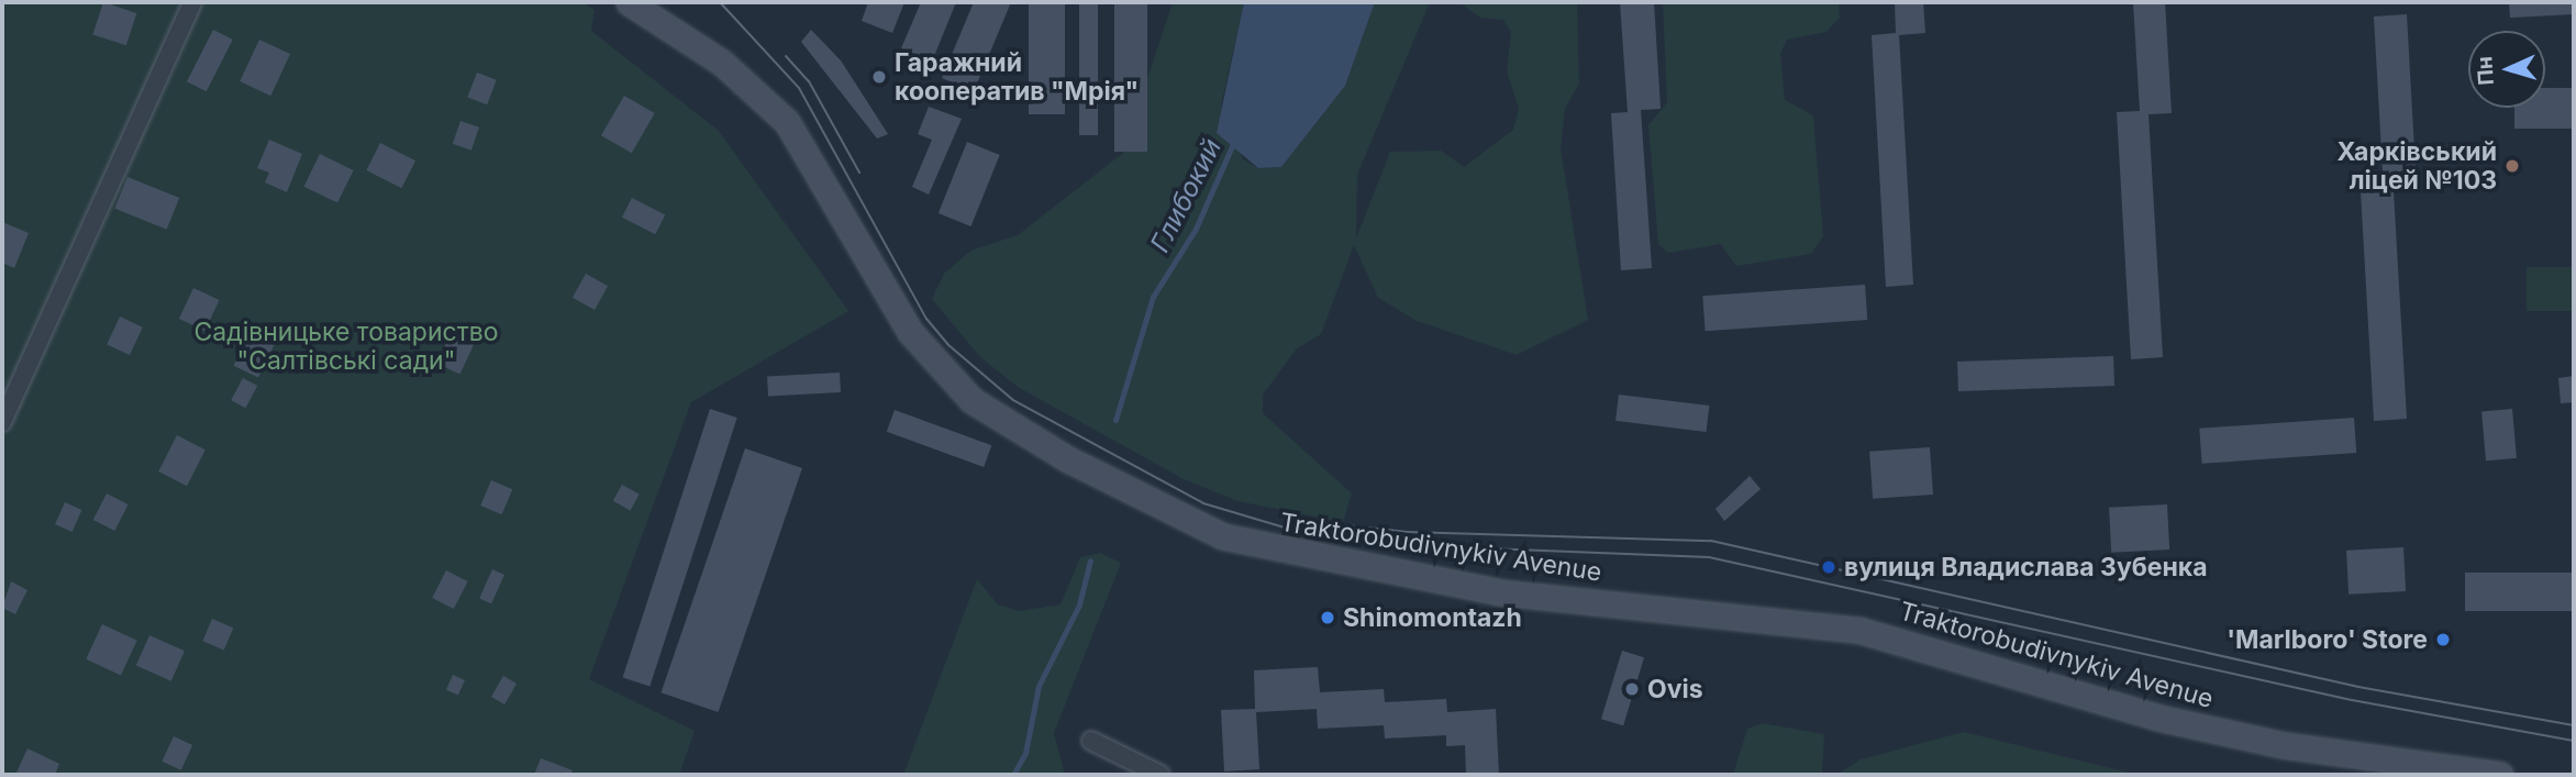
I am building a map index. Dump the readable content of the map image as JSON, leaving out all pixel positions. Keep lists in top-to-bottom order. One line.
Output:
{"streets":{"main road":["Traktorobudivnykiv Avenue"]},"water":["Глибокий"],"parks":["Садівницьке товариство \"Салтівські сади\""],"places":["Гаражний кооператив \"Мрія\"","Харківський ліцей №103","вулиця Владислава Зубенка","Shinomontazh","'Marlboro' Store","Ovis"],"north":"left"}
